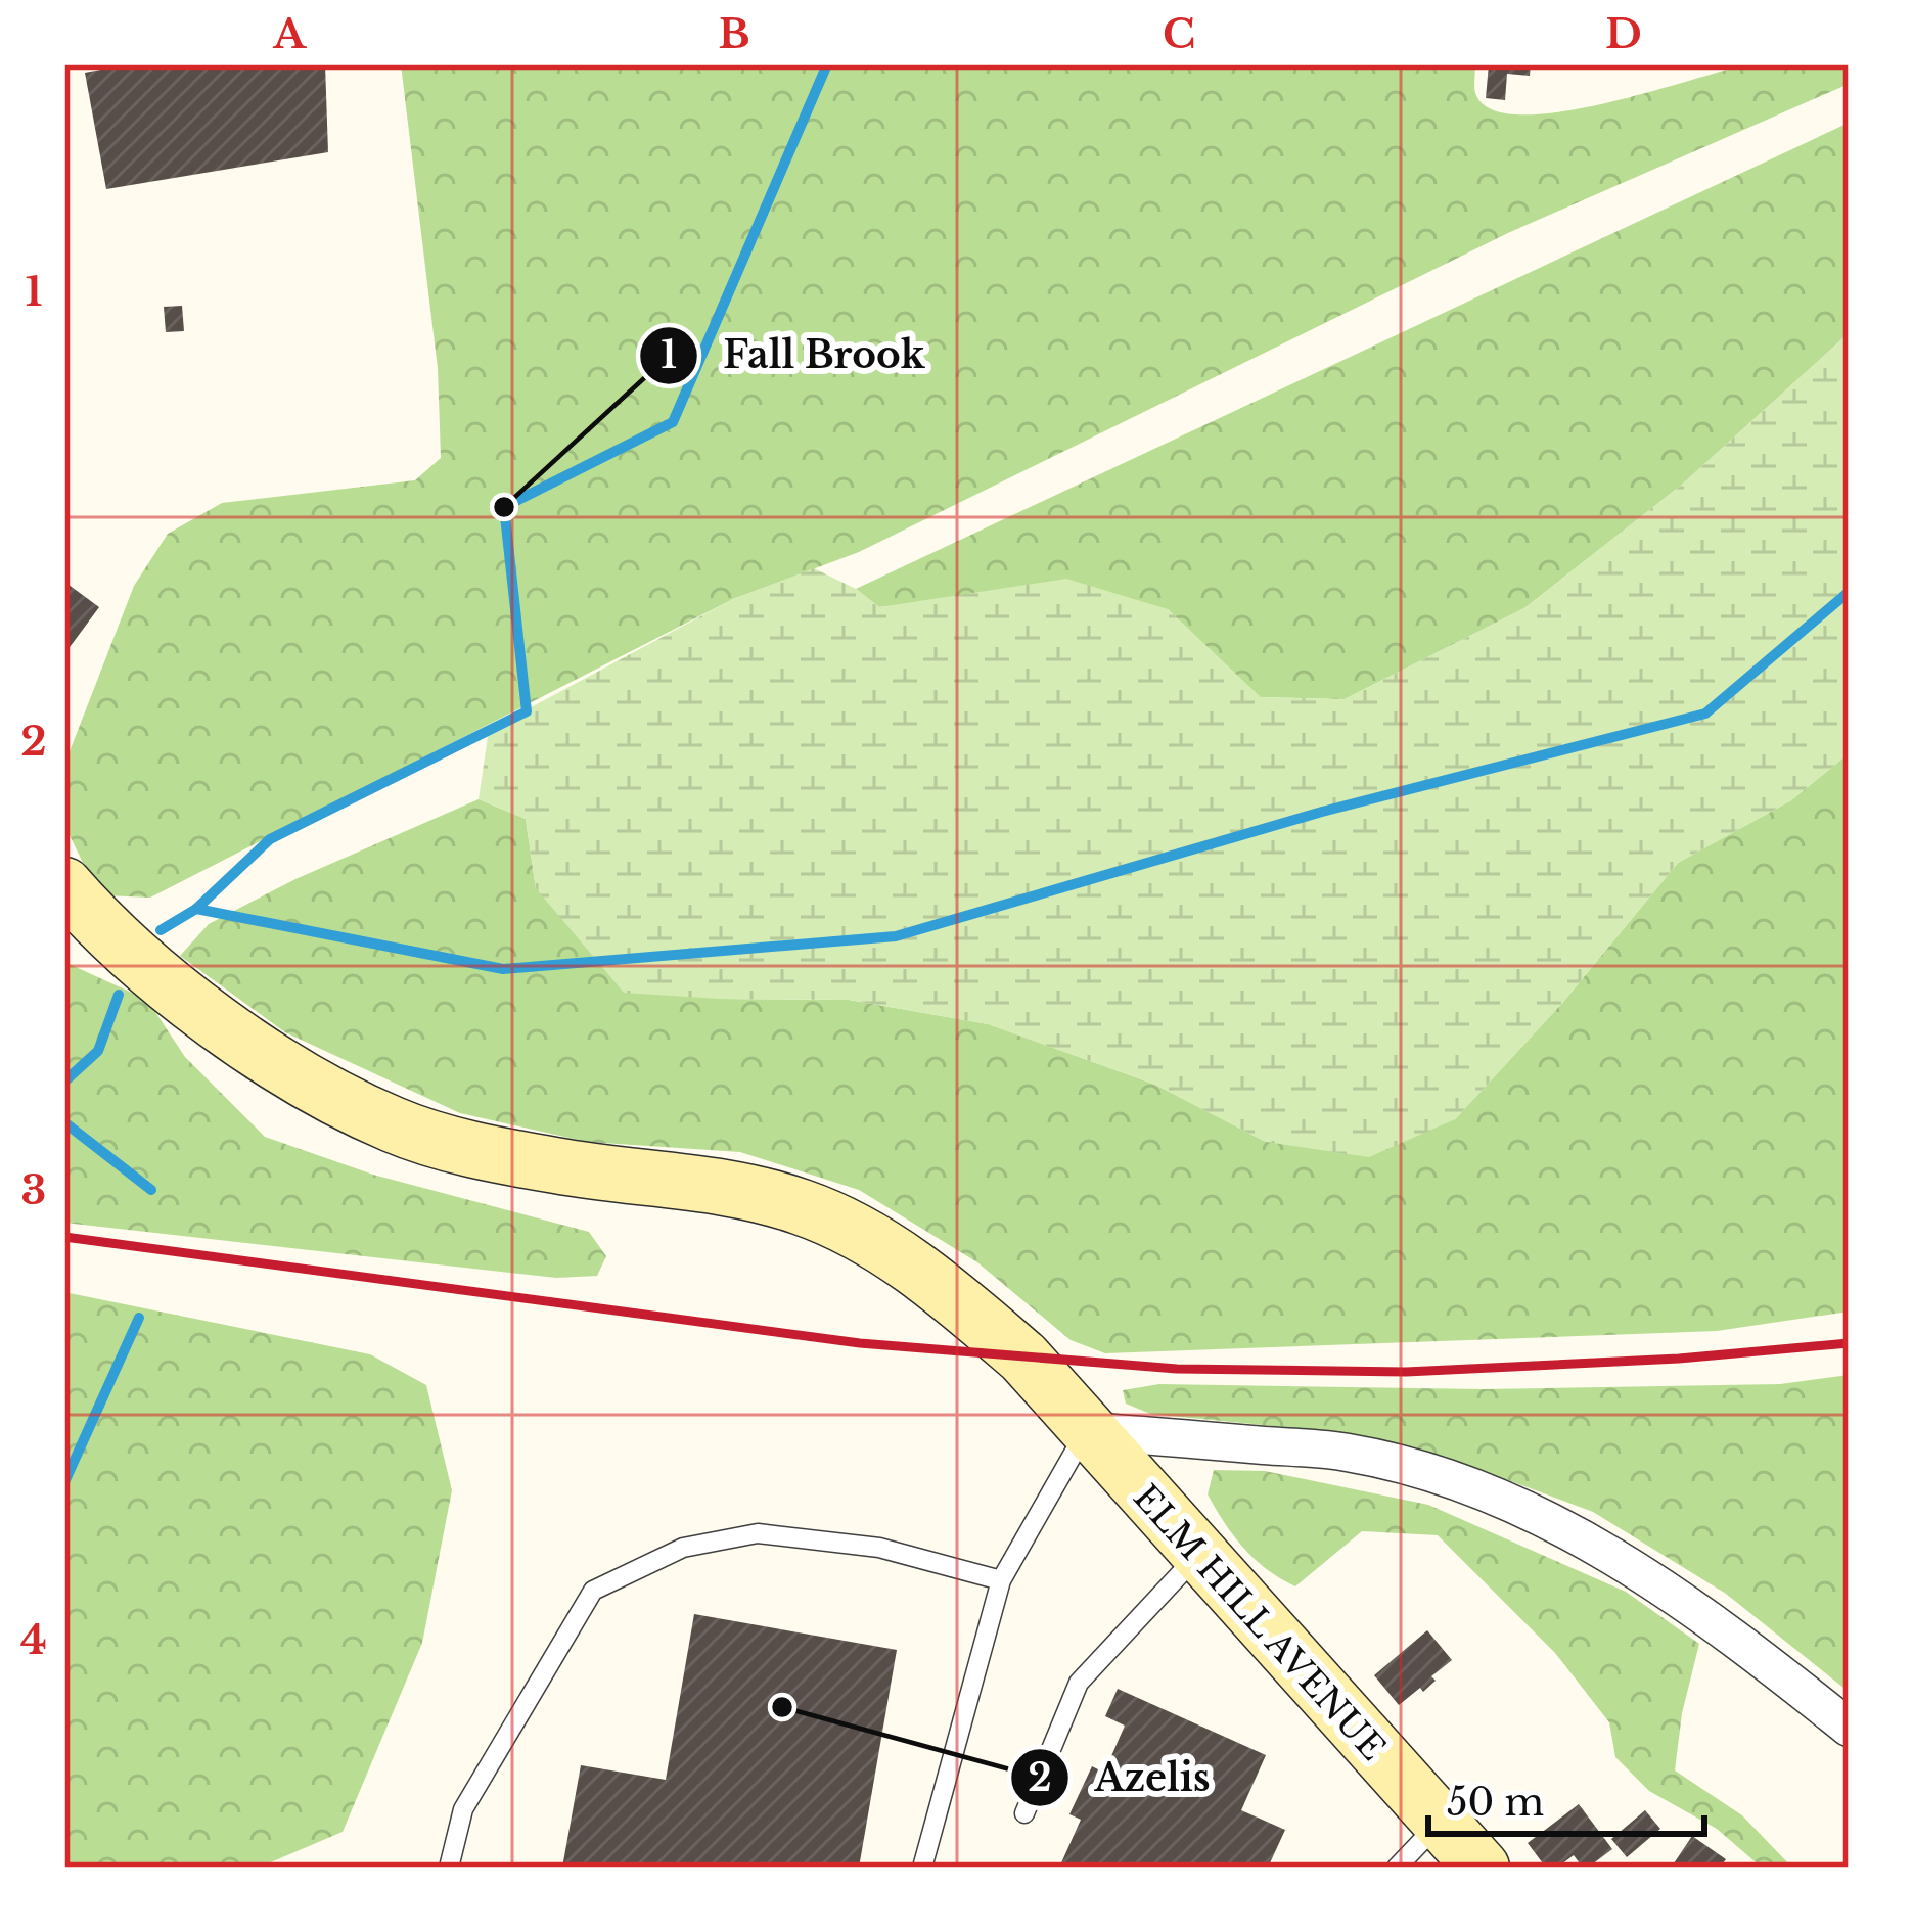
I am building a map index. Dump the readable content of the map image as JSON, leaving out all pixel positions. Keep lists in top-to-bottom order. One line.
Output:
{"streets":{"main road":["ELM HILL AVENUE"]},"places":["Fall Brook","Azelis"],"scale_bar":"50 m","grid":{"columns":["A","B","C","D"],"rows":["1","2","3","4"]}}
